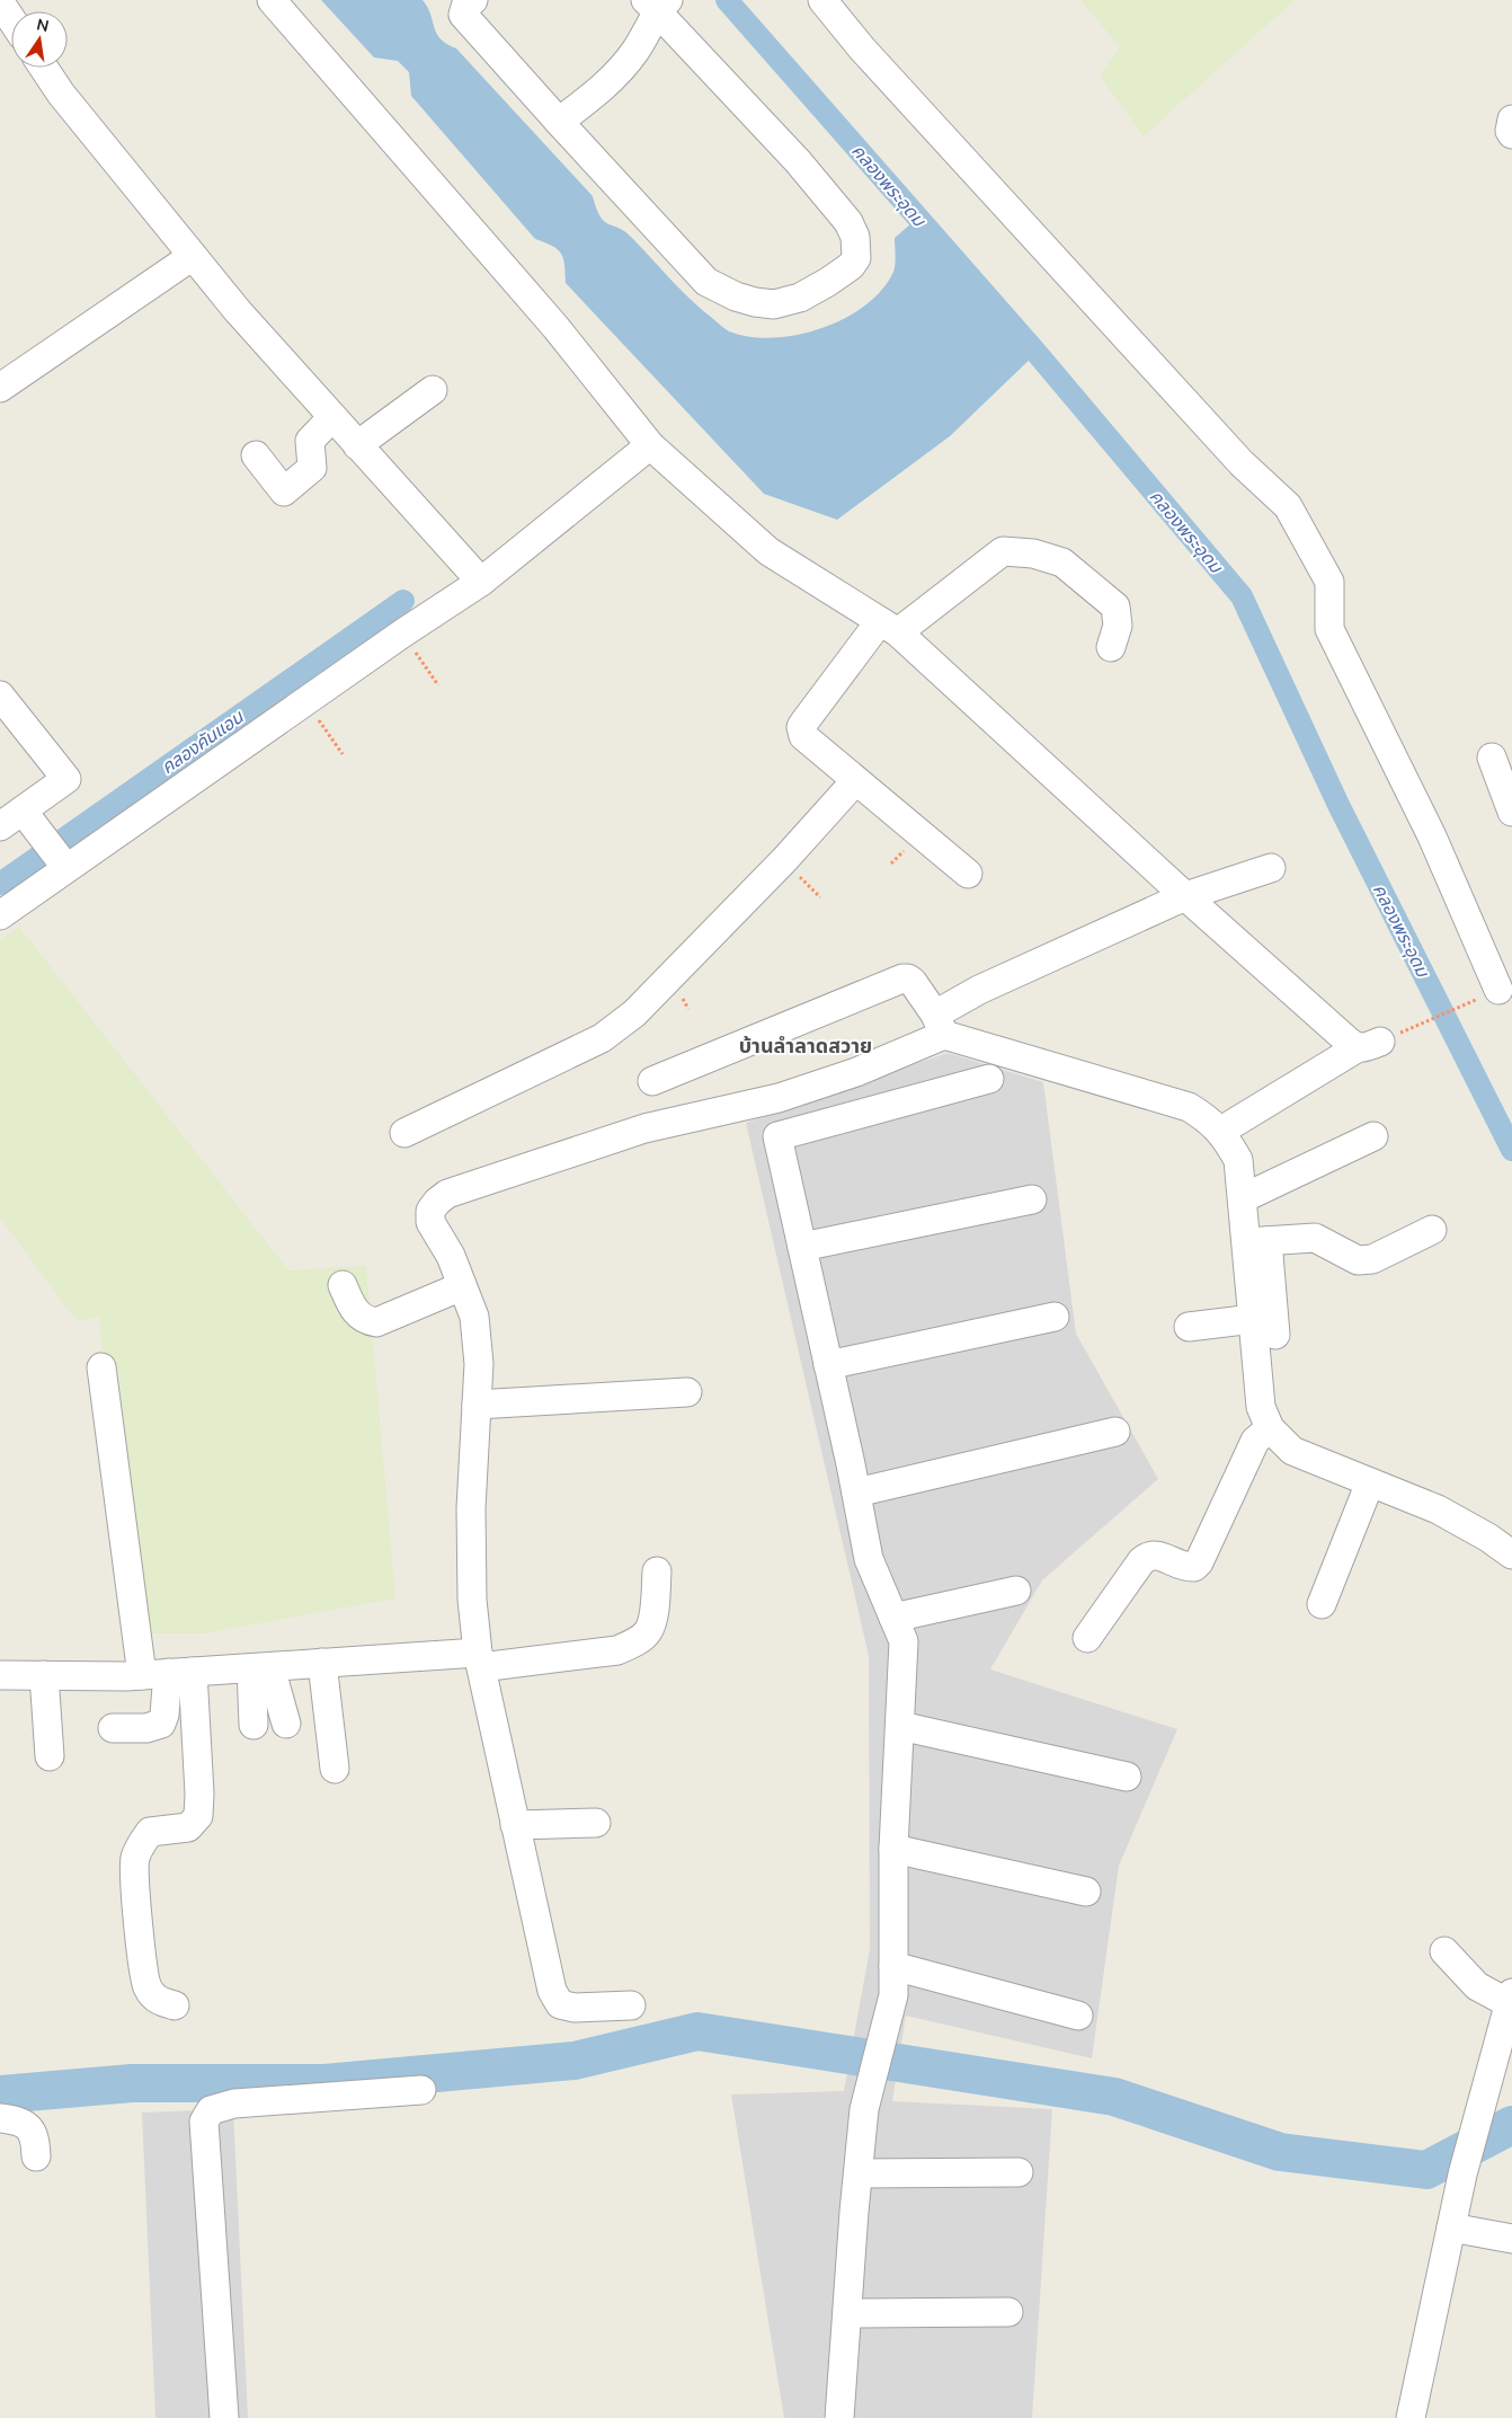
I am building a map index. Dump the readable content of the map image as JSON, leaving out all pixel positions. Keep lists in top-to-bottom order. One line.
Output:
{"districts":["บ้านลำลาดสวาย"],"water":["คลองพระอุดม","คลองคันแอน"],"north":"top"}
